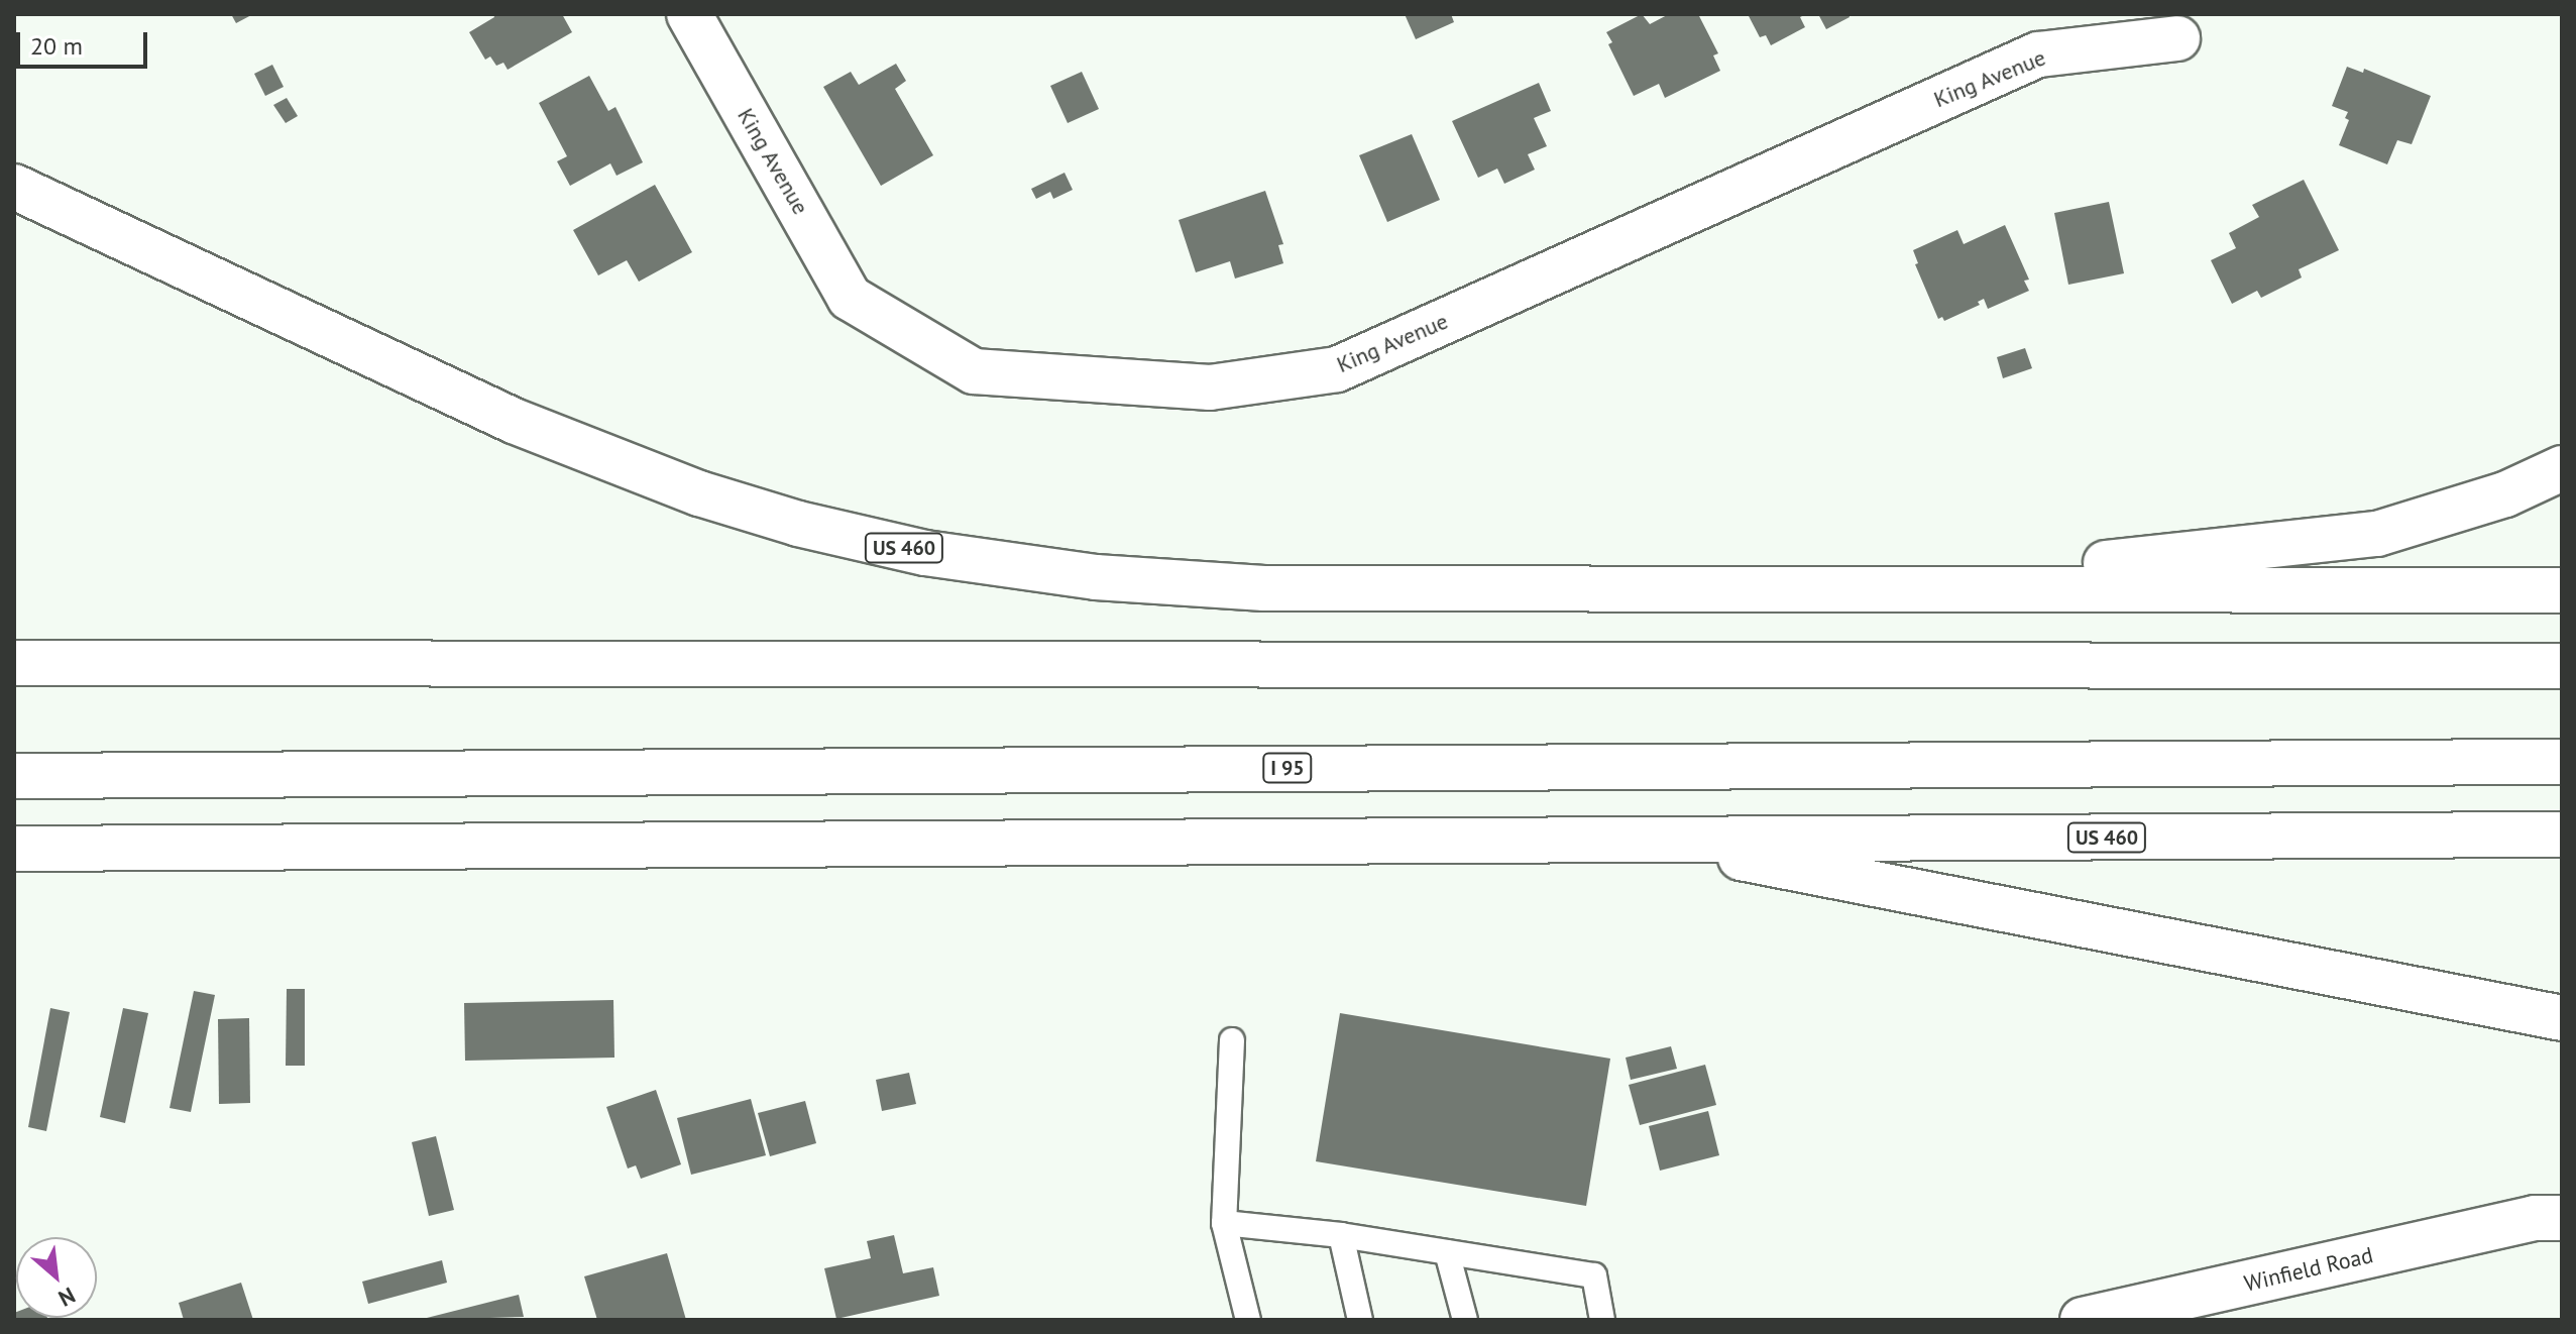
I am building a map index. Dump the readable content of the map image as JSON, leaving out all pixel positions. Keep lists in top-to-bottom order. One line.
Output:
{"streets":{"main road":["King Avenue","US 460","I 95","Winfield Road"]},"scale_bar":"20 m","north":"bottom right"}
